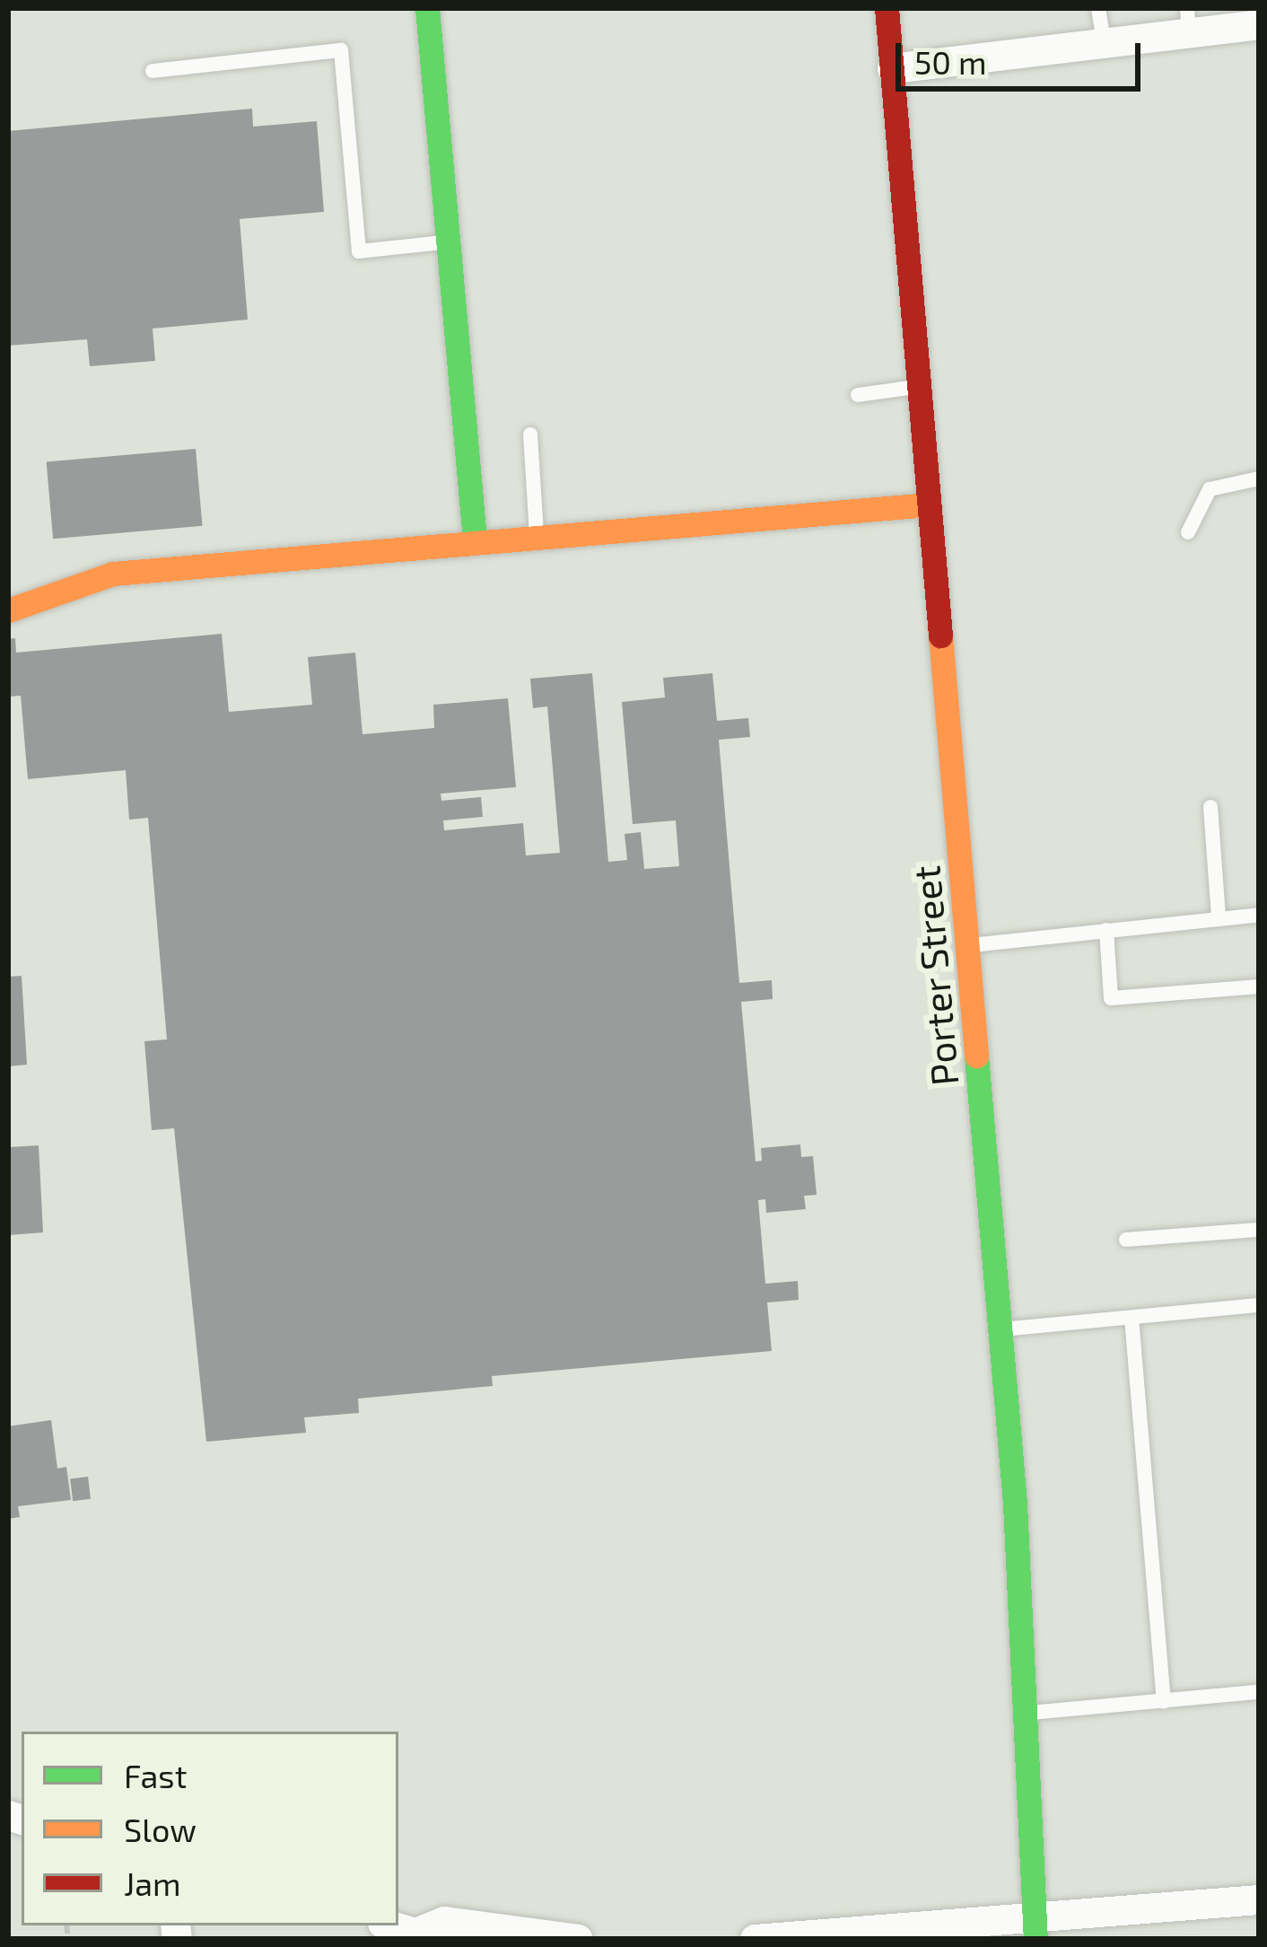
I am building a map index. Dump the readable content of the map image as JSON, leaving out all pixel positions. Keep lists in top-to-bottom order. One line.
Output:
{"streets":{"street":["Porter Street"]},"legend":["Fast","Slow","Jam"],"scale_bar":"50 m"}
